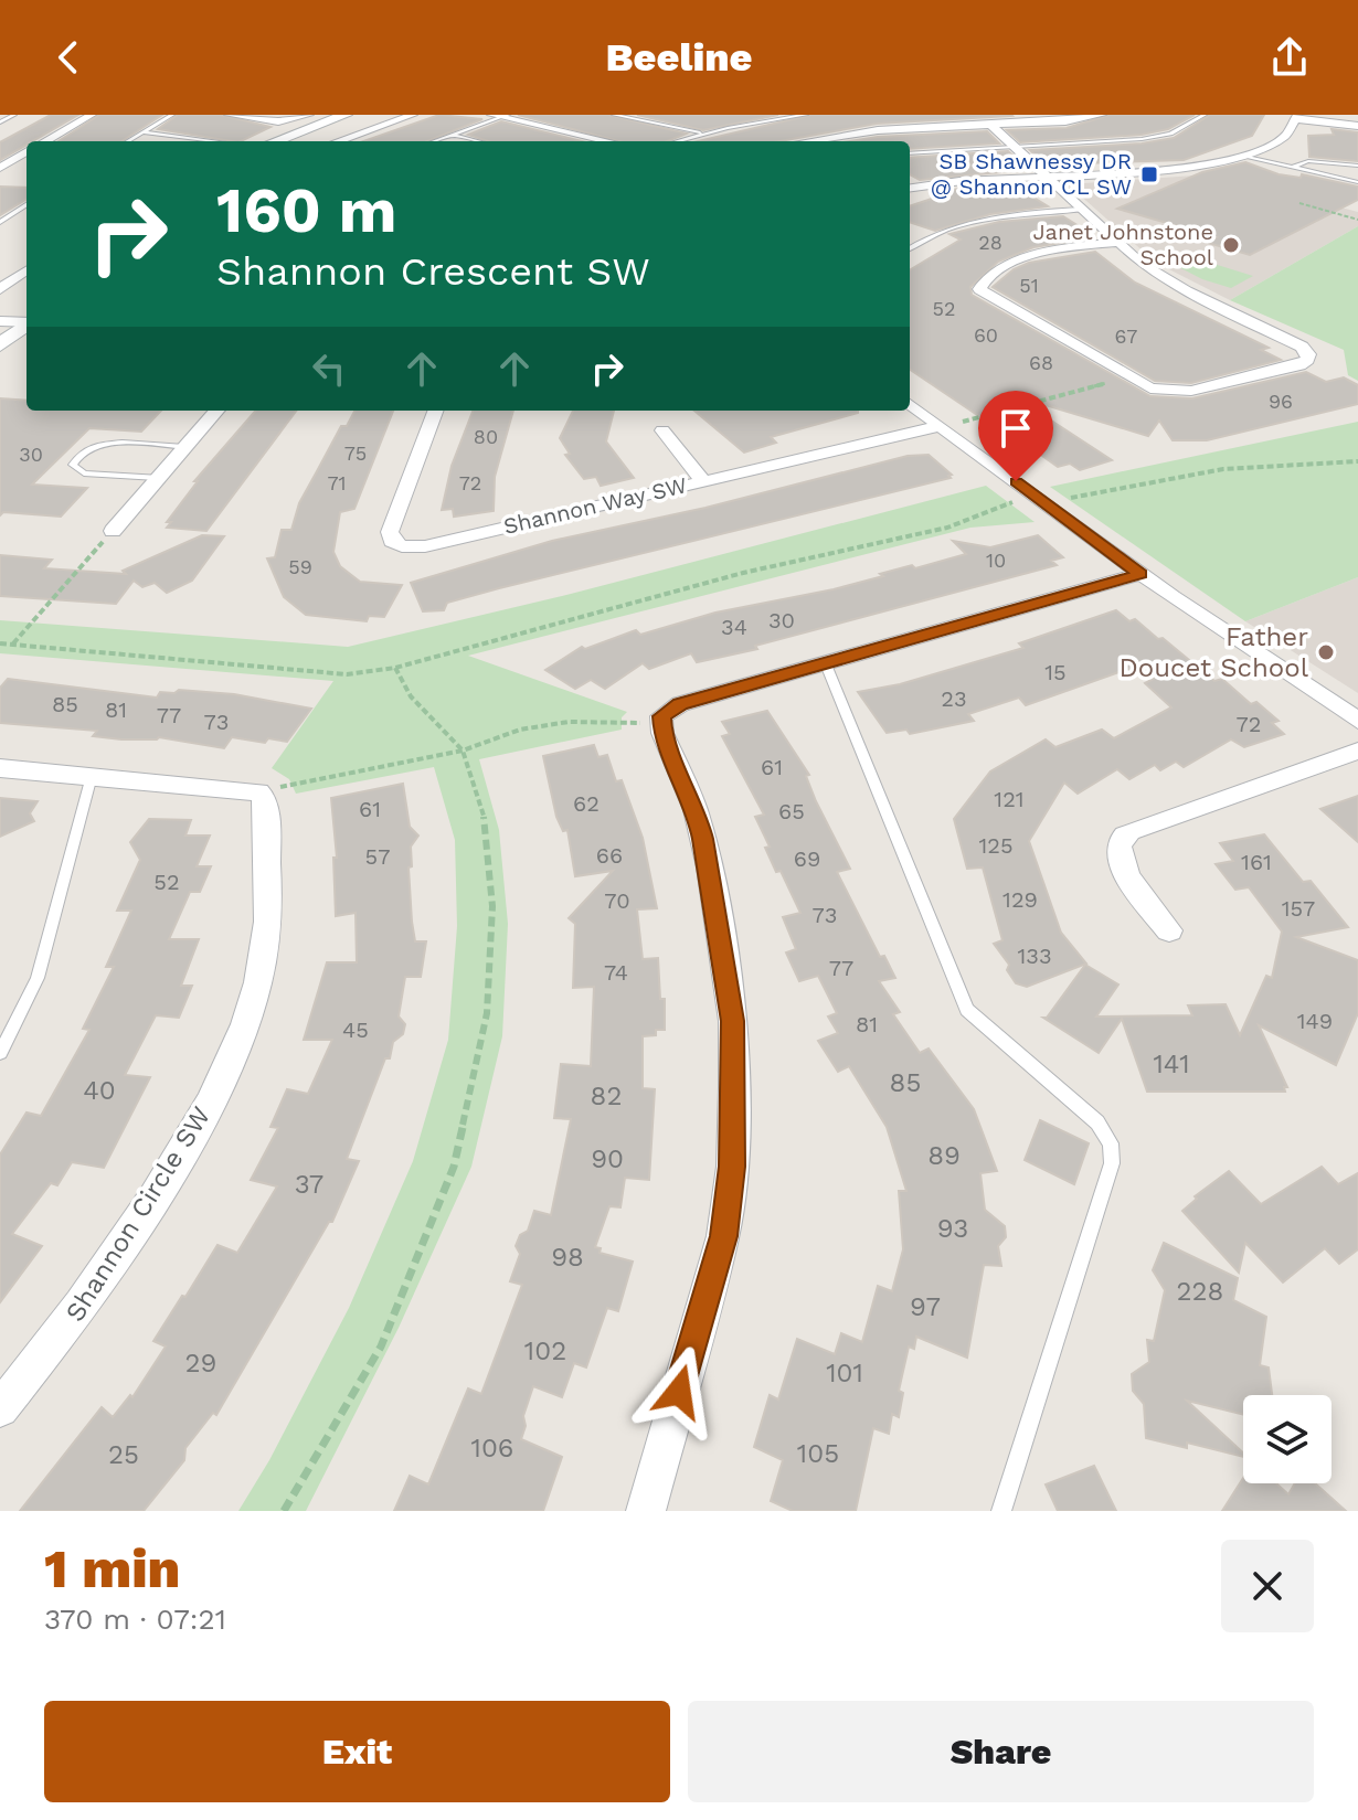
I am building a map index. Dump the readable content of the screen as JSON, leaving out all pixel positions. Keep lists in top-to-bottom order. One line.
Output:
{"streets":{"street":["Shannon Way SW","Shannon Circle SW"]},"places":{"transit":["SB Shawnessy DR @ Shannon CL SW"],"other":["Janet Johnstone School","Father Doucet School"]},"house_numbers":["28","51","52","60","67","68","96","80","75","30","71","72","10","59","30","34","15","23","85","81","77","73","72","61","121","62","61","65","125","66","57","69","161","52","129","70","157","73","133","77","74","149","81","45","141","85","40","82","89","90","37","93","98","228","97","102","29","101","106","105","25"],"page":{"header":"Beeline","turn":["160 m","Shannon Crescent SW"],"heading":["1 min","370 m · 07:21"],"buttons":["Exit","Share"]}}
